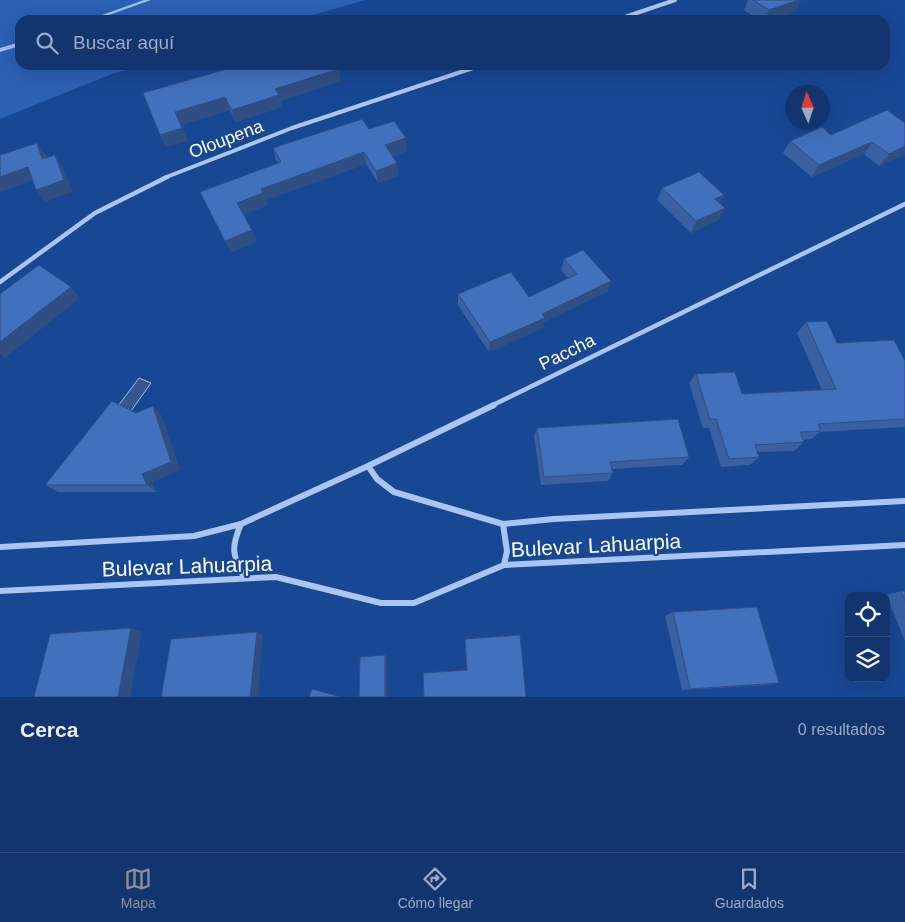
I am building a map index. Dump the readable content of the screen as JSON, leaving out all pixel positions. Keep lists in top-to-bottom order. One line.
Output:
{"streets":{"street":["Oloupena","Paccha","Bulevar Lahuarpia"]},"north":"top","page":{"search":"Buscar aquí","heading":["Cerca","0 resultados"],"nav":["Mapa","Cómo llegar","Guardados"]}}
